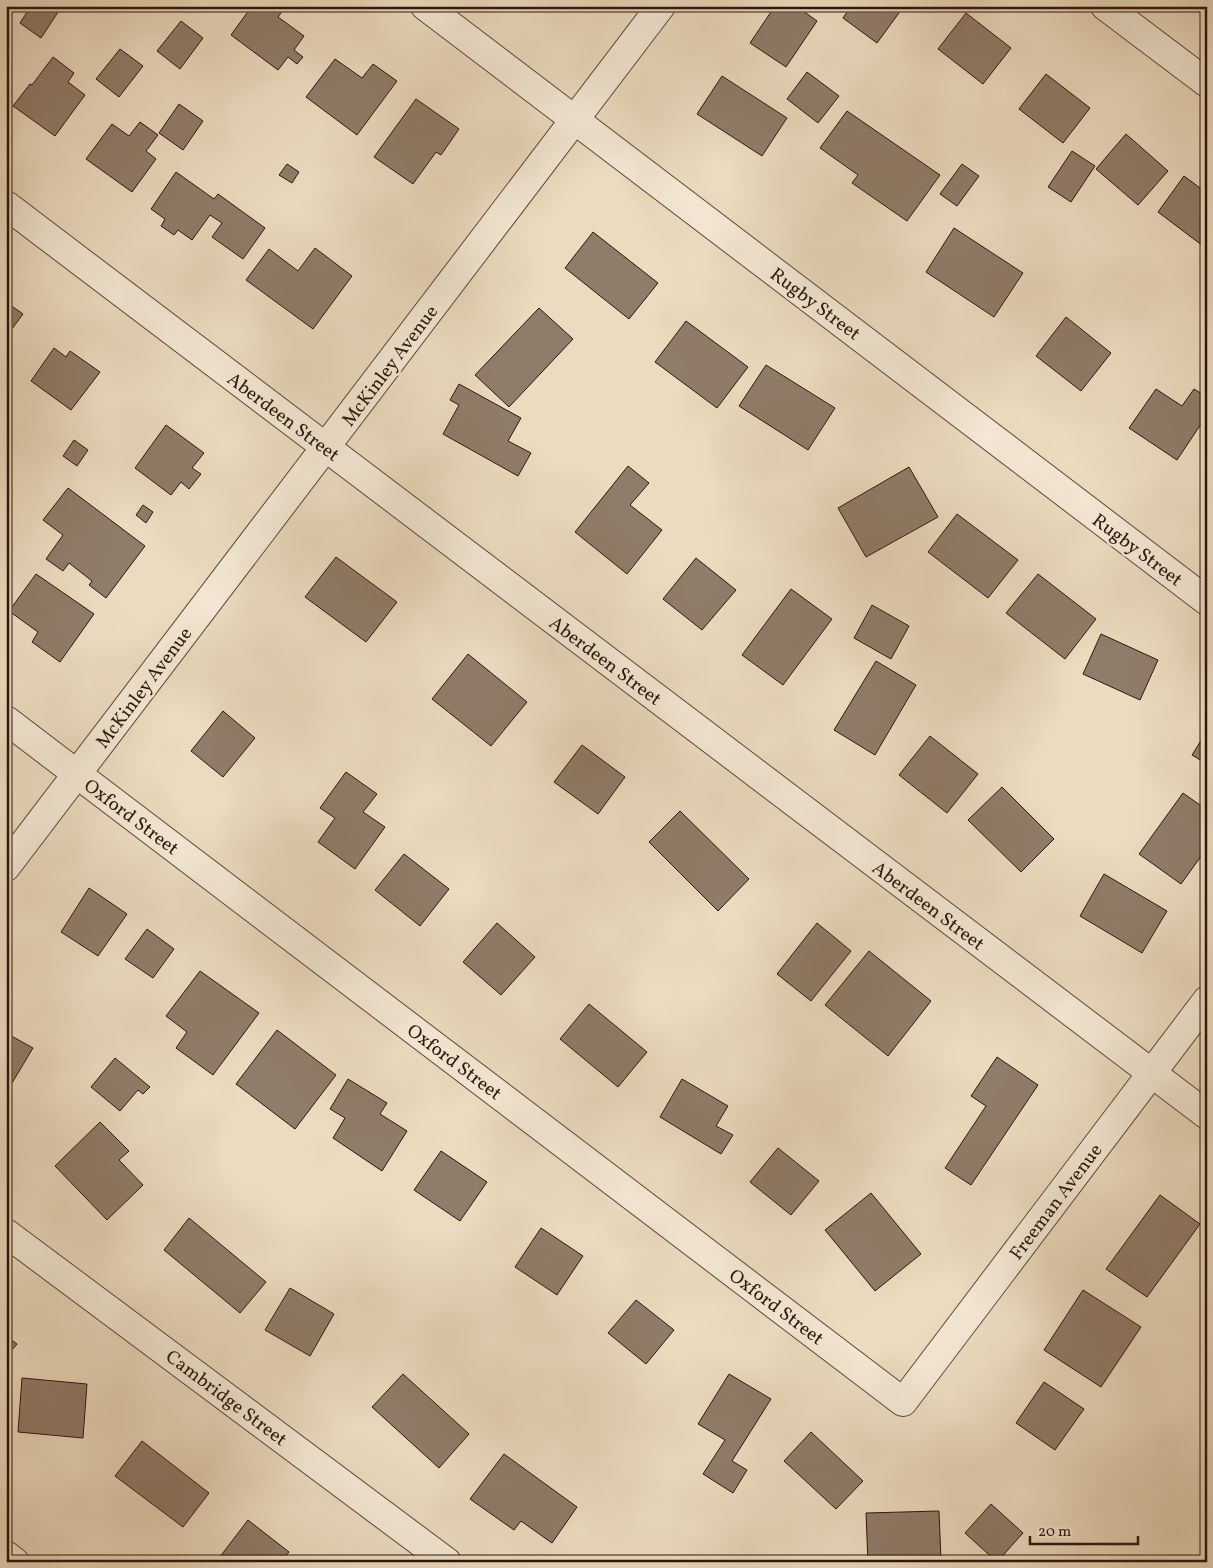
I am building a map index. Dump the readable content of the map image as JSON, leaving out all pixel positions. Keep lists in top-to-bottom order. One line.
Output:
{"streets":{"street":["Rugby Street","McKinley Avenue","Aberdeen Street","Oxford Street","Freeman Avenue","Cambridge Street"]},"crossings":[["Rugby Street","McKinley Avenue"],["McKinley Avenue","Aberdeen Street"],["McKinley Avenue","Oxford Street"],["Aberdeen Street","Freeman Avenue"],["Oxford Street","Freeman Avenue"]],"scale_bar":"20 m"}
